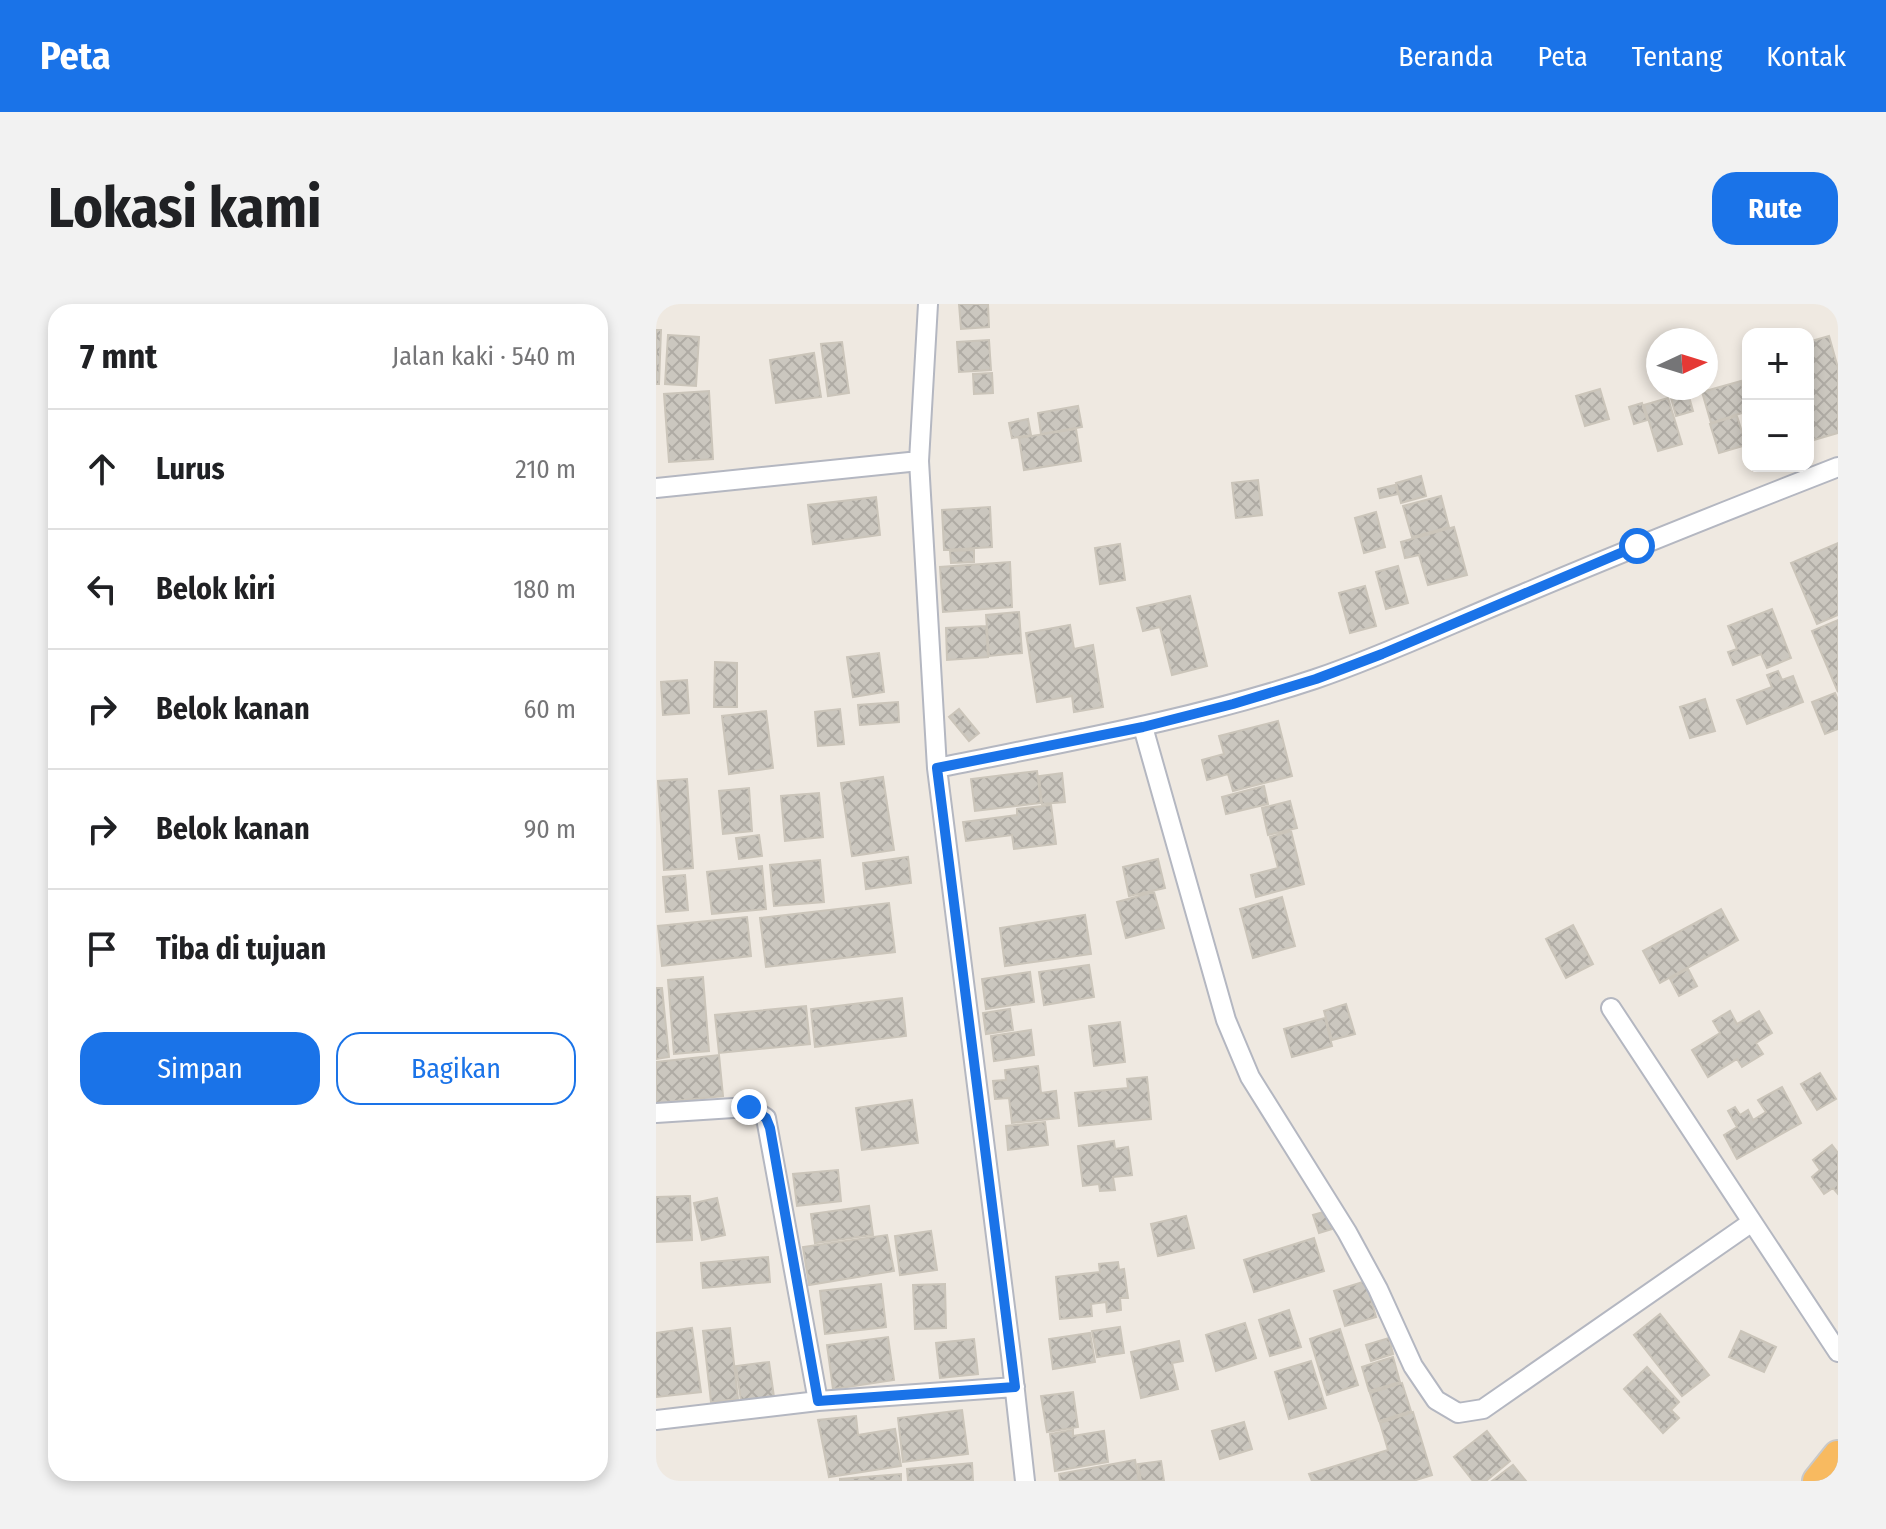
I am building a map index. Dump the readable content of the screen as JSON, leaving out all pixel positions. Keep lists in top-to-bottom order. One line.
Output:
{"north":"right","page":{"header":"Peta","nav":["Beranda","Peta","Tentang","Kontak"],"buttons":["Rute",["Simpan","Bagikan"]],"title":"Lokasi kami","heading":["7 mnt","Jalan kaki · 540 m"],"map_buttons":["+","−"],"list":[["Lurus","210 m"],["Belok kiri","180 m"],["Belok kanan","60 m"],["Belok kanan","90 m"],"Tiba di tujuan"]}}
